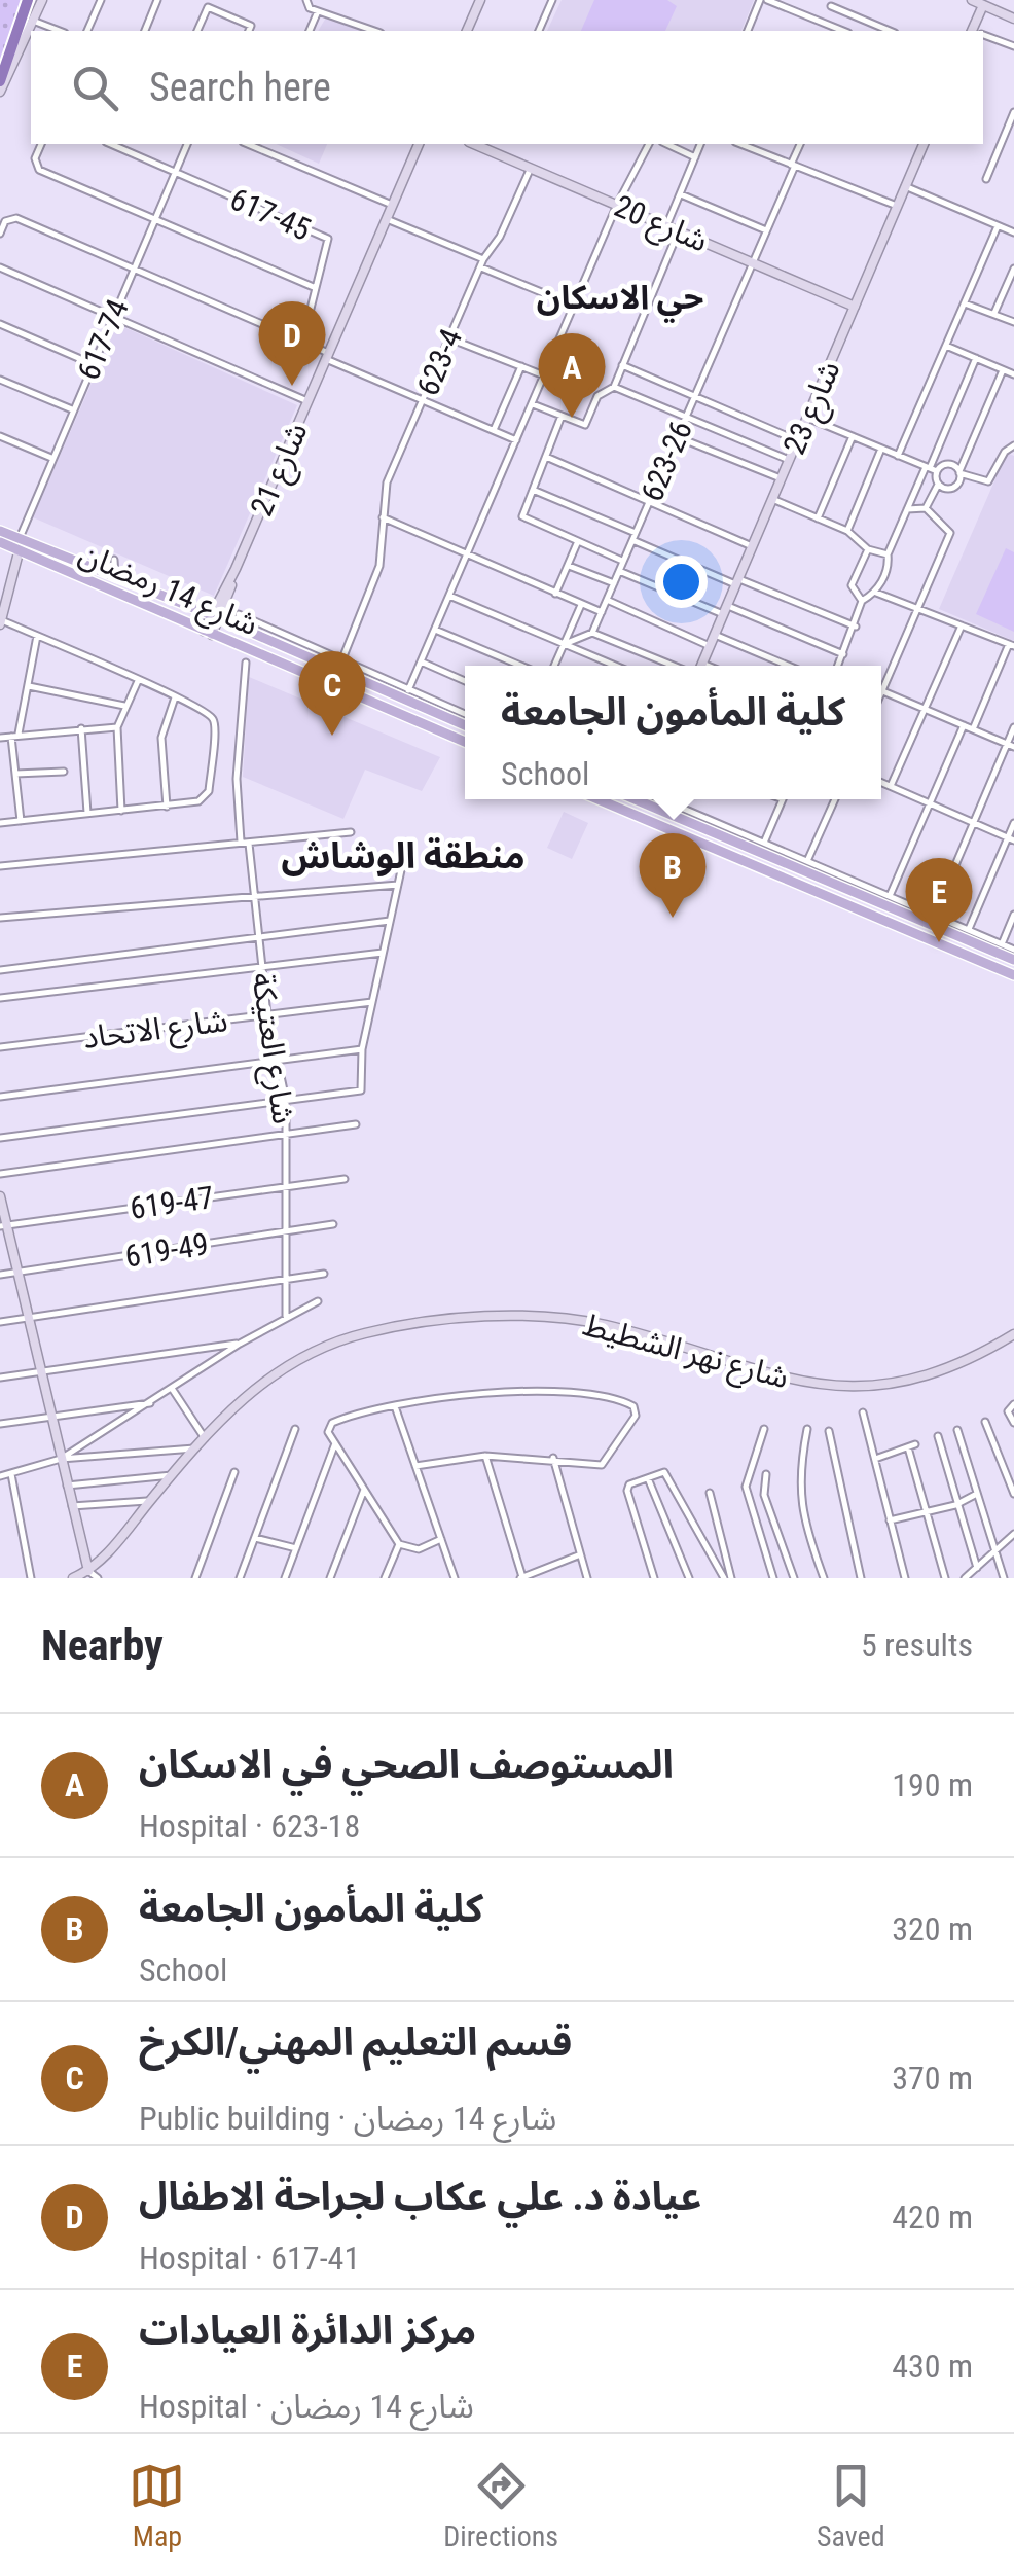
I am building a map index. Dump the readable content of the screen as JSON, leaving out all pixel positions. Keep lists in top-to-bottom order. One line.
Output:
{"streets":{"main road":["شارع 14 رمضان"],"street":["617-45","شارع 20","617-74","623-4","شارع 23","623-26","شارع 21","شارع الاتحاد","شارع العتيکة","619-47","619-49","شارع نهر الشطيط"]},"crossings":[["617-45","617-74"],["شارع 20","623-4"],["شارع 20","شارع 23"],["شارع 20","623-26"],["617-74","شارع 14 رمضان"],["شارع 21","شارع 14 رمضان"],["شارع الاتحاد","شارع العتيکة"],["شارع العتيکة","619-47"],["شارع العتيکة","619-49"]],"districts":["حي الاسكان","منطقة الوشاش"],"page":{"search":"Search here","pins":["D","A","C","B","E"],"popup":["كلية المأمون الجامعة","School"],"heading":["Nearby","5 results"],"list":[{"mark":"A","name":"المستوصف الصحي في الاسكان","note":"Hospital · 623-18","value":"190 m"},{"mark":"B","name":"كلية المأمون الجامعة","note":"School","value":"320 m"},{"mark":"C","name":"قسم التعليم المهني/الكرخ","note":"Public building · شارع 14 رمضان","value":"370 m"},{"mark":"D","name":"عيادة د. علي عكاب لجراحة الاطفال","note":"Hospital · 617-41","value":"420 m"},{"mark":"E","name":"مركز الدائرة العيادات","note":"Hospital · شارع 14 رمضان","value":"430 m"}],"nav":["Map","Directions","Saved"]}}
